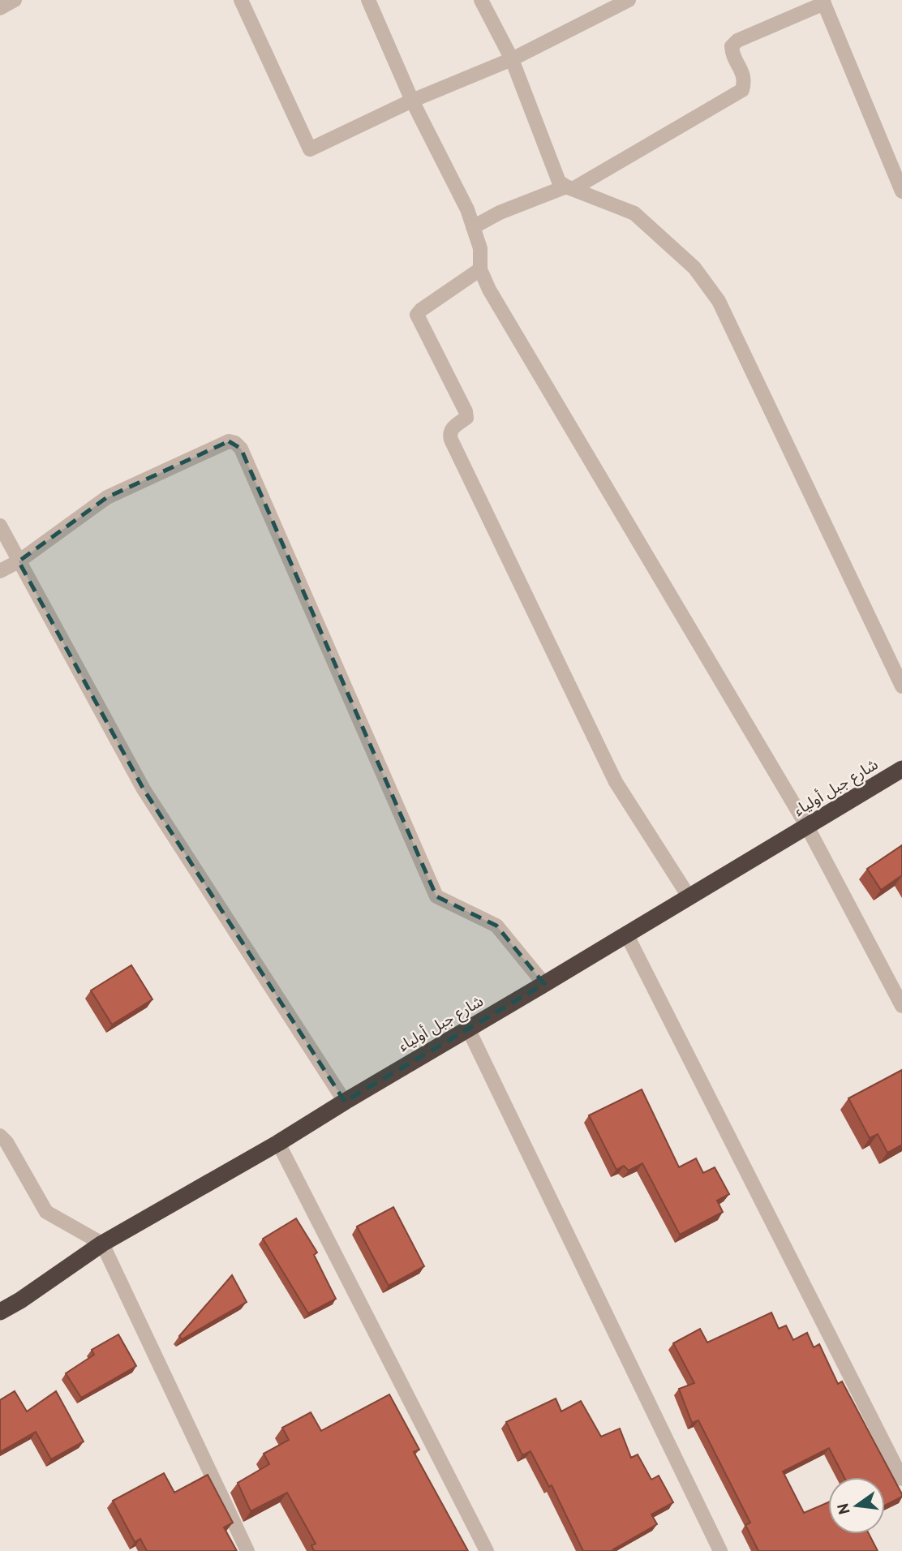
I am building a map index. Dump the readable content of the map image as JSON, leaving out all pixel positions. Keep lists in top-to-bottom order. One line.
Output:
{"streets":{"highway":["شارع جبل أولياء"]},"north":"left"}
